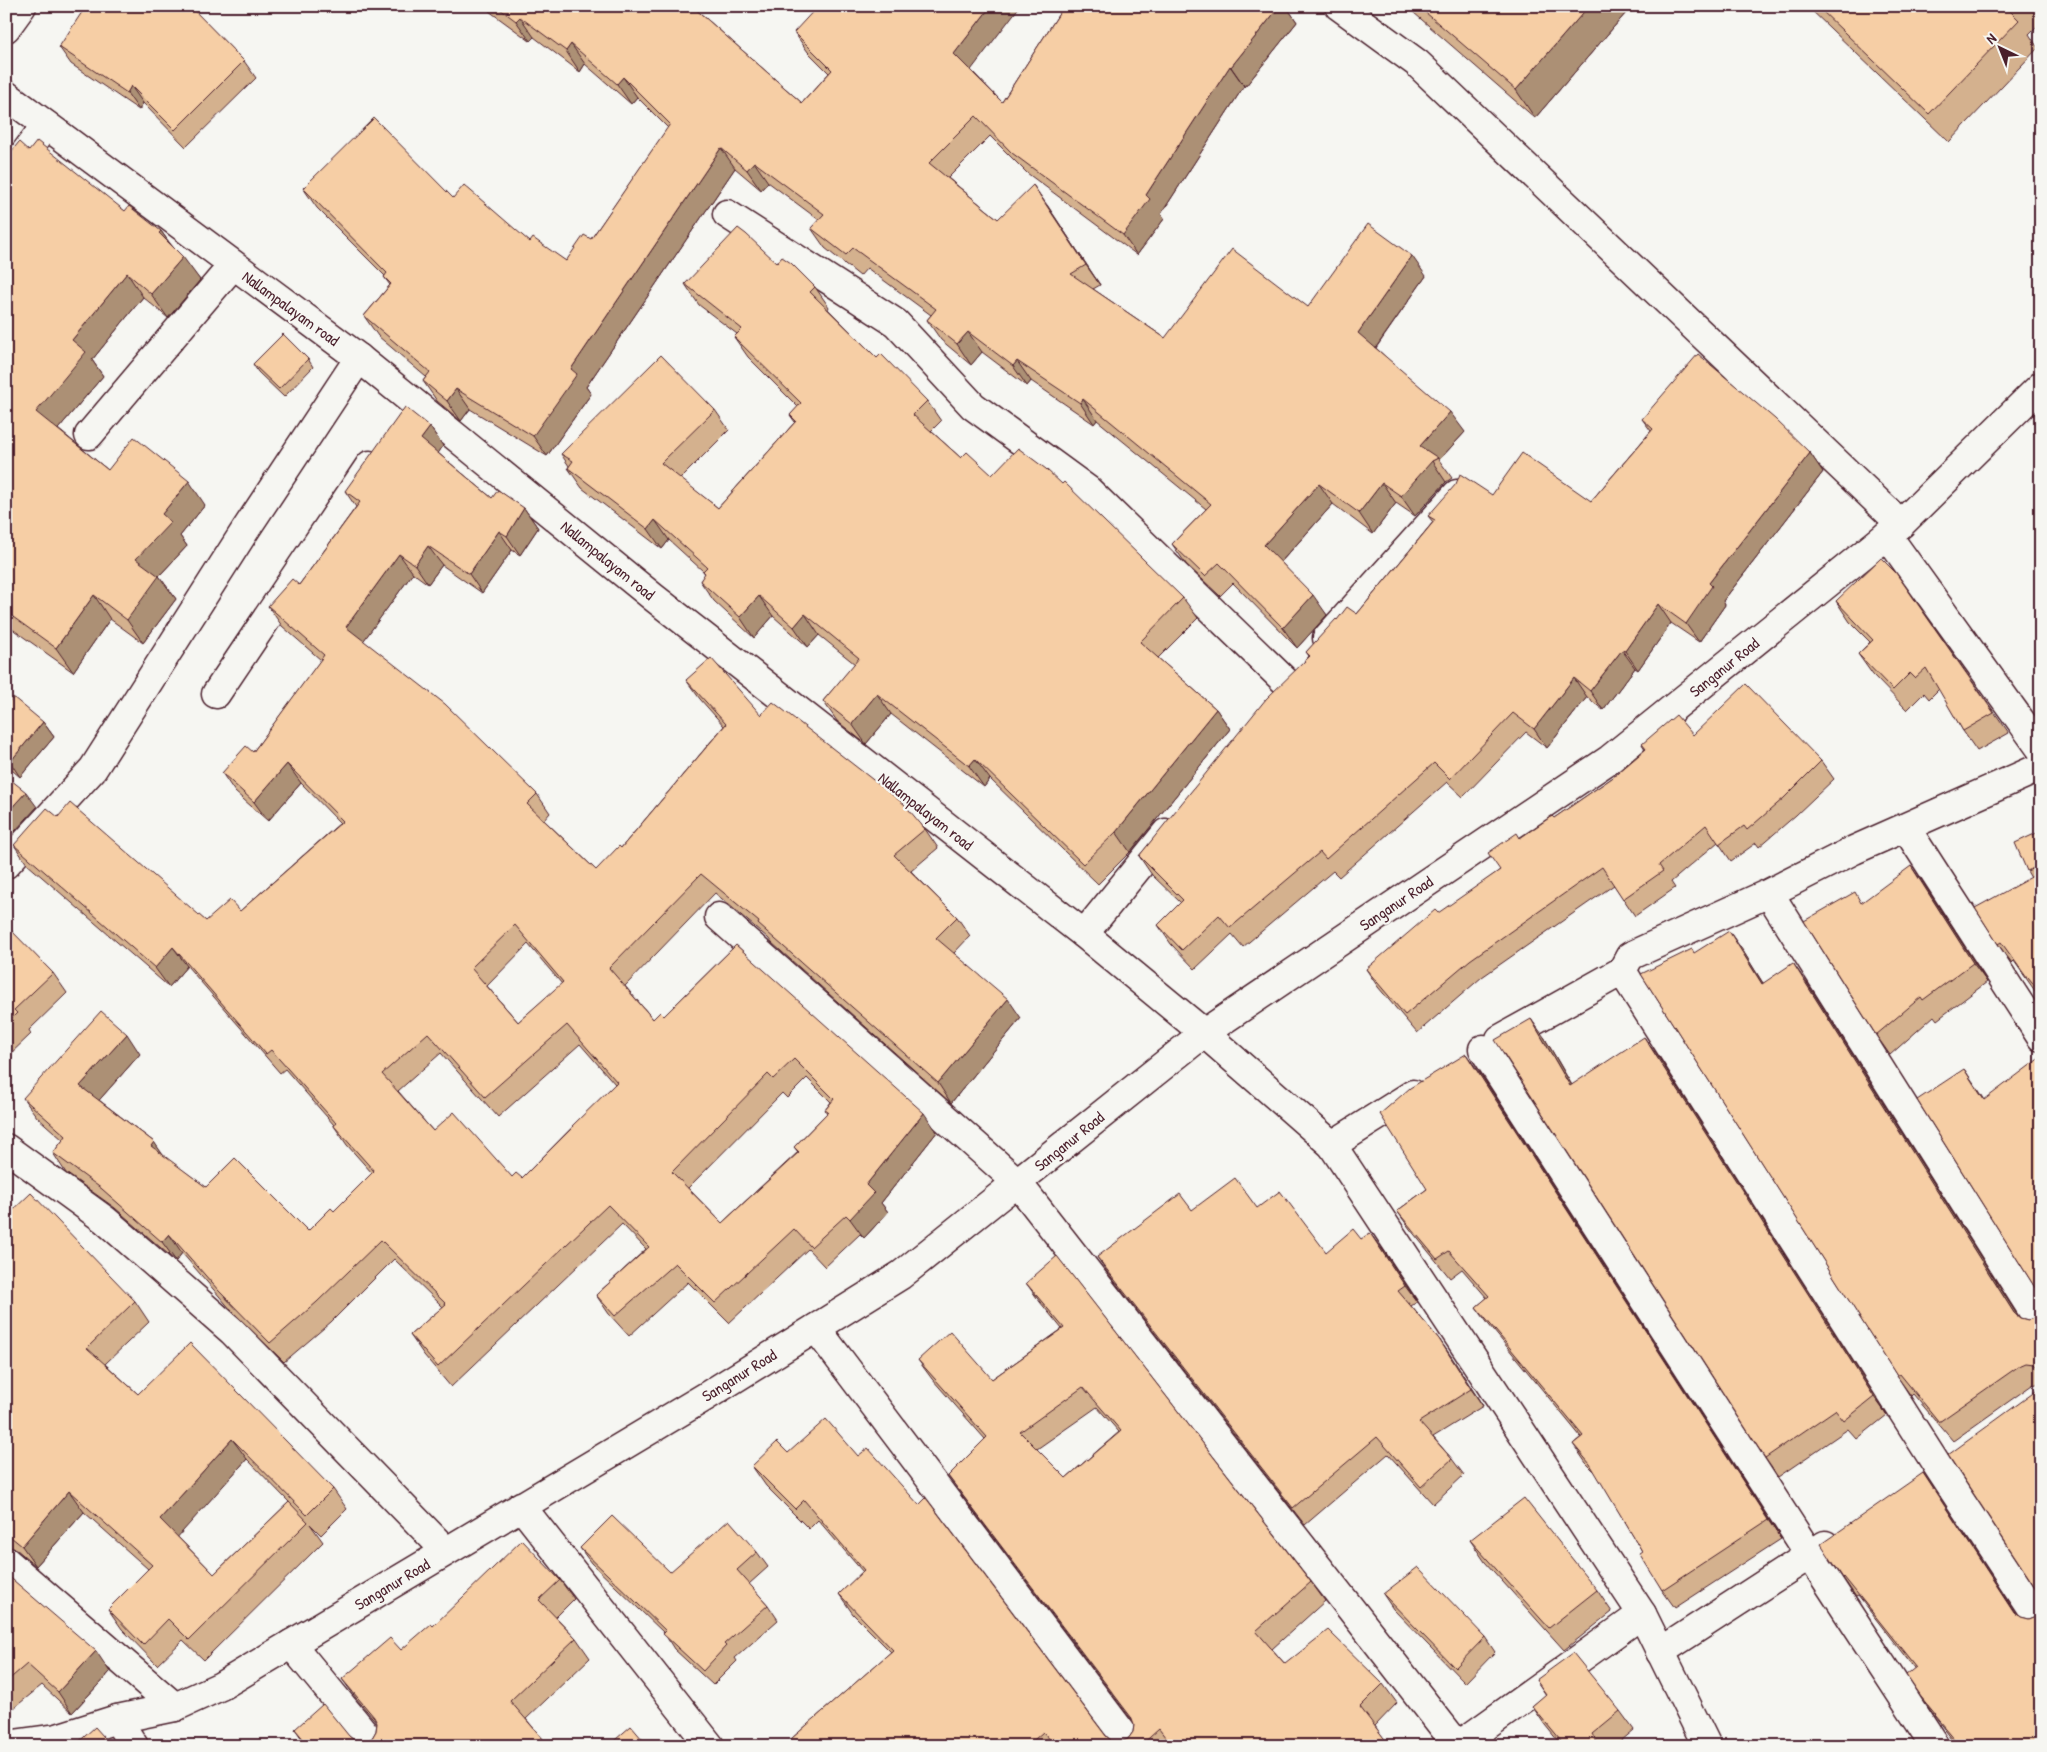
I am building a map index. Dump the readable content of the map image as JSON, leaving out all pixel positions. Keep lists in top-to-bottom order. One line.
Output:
{"streets":{"street":["Nallampalayam road","Sanganur Road"]},"crossings":[["Nallampalayam road","Sanganur Road"]],"north":"top left"}
